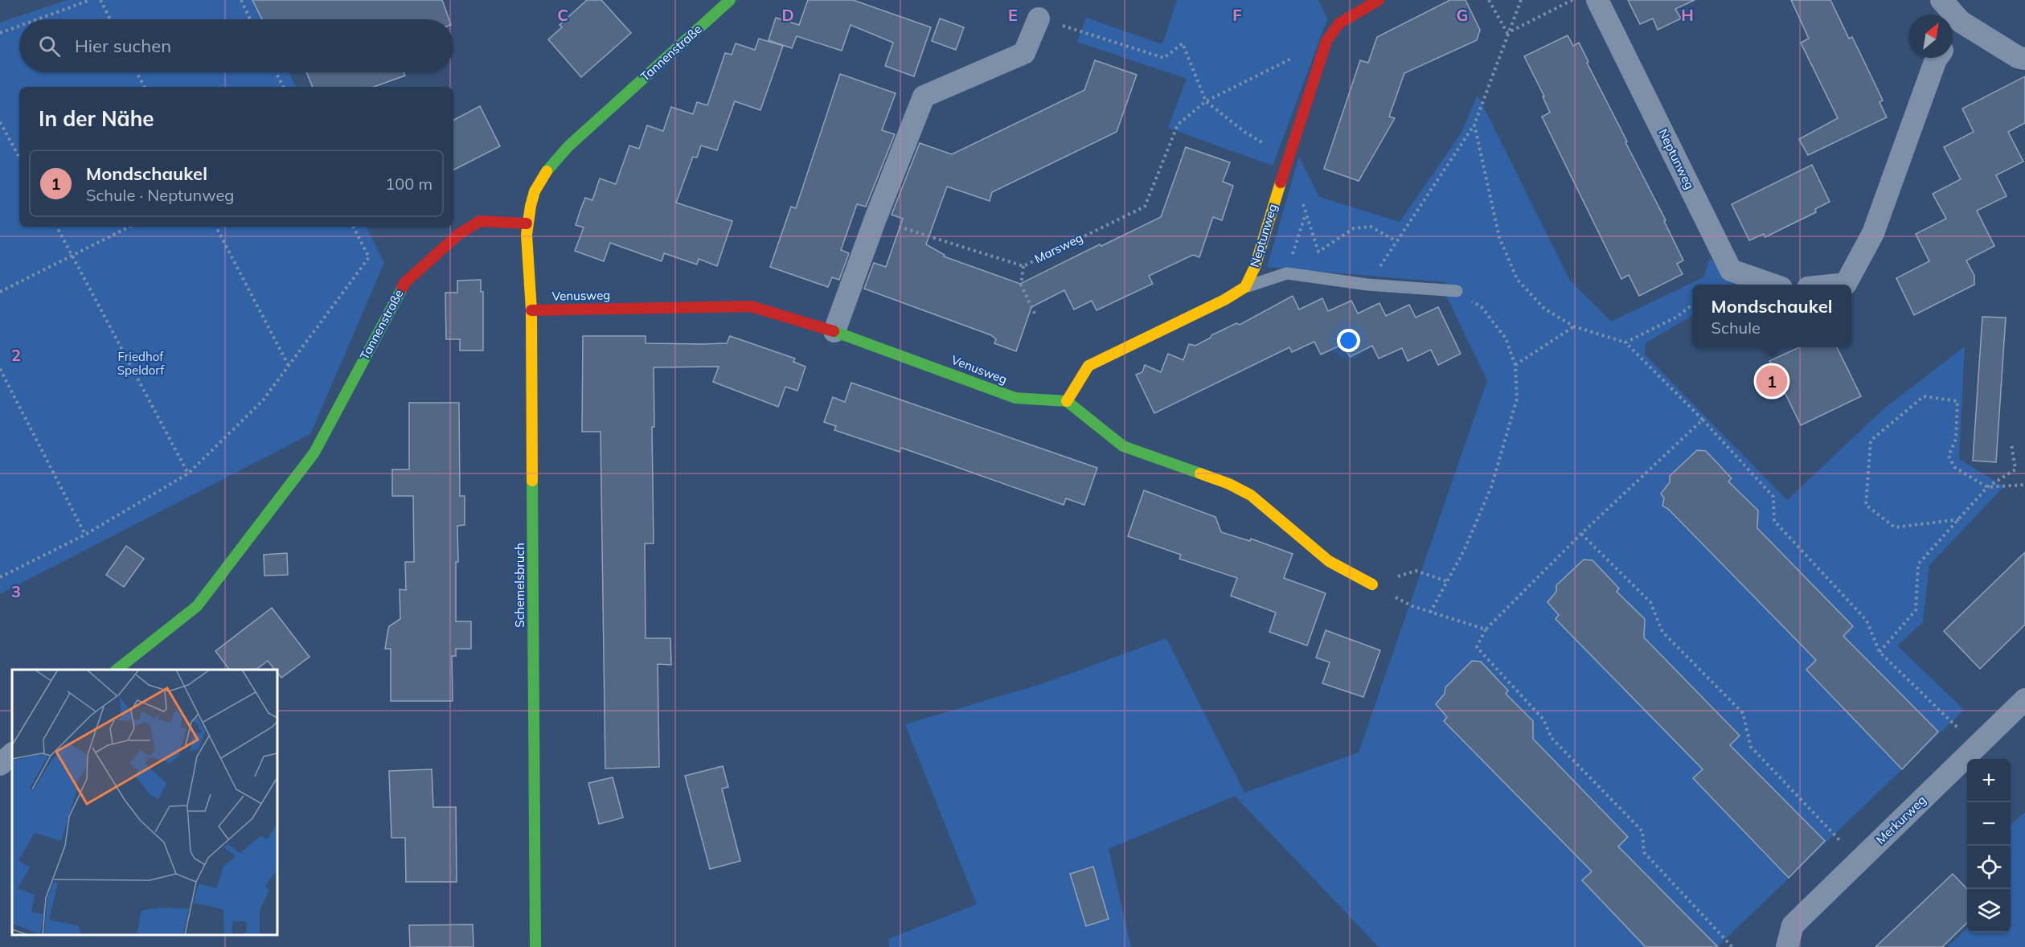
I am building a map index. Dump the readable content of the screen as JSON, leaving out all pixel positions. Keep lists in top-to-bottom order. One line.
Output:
{"streets":{"street":["Tannenstraße","Neptunweg","Venusweg","Schemelsbruch","Merkurweg"],"path":["Marsweg"]},"crossings":[["Tannenstraße","Schemelsbruch"],["Neptunweg","Marsweg"],["Venusweg","Schemelsbruch"]],"parks":["Friedhof Speldorf"],"north":"top right","page":{"search":"Hier suchen","heading":"In der Nähe","list":[{"mark":"1","name":"Mondschaukel","note":"Schule · Neptunweg","value":"100 m"}],"popup":["Mondschaukel","Schule"],"pins":"1","map_buttons":["+","−"]},"grid":{"columns":["C","D","E","F","G","H"],"rows":["2","3"]}}
